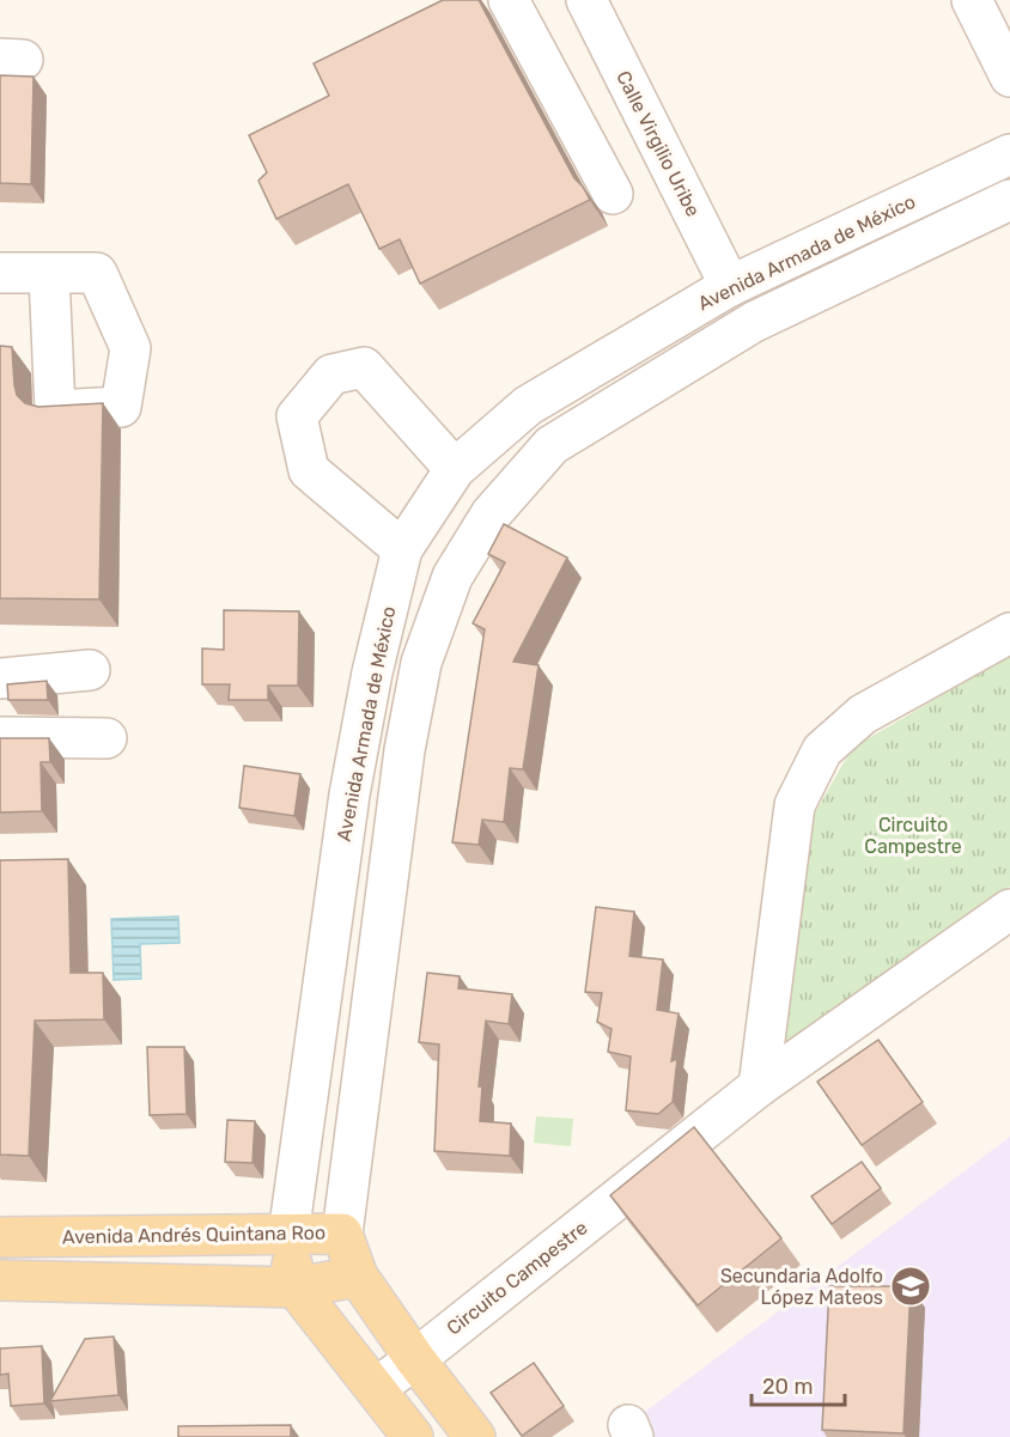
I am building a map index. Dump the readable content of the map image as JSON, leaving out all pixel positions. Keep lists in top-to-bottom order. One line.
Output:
{"streets":{"main road":["Avenida Armada de México","Avenida Andrés Quintana Roo"],"street":["Calle Virgilio Uribe","Circuito Campestre"]},"crossings":[["Calle Virgilio Uribe","Avenida Armada de México"],["Avenida Armada de México","Avenida Andrés Quintana Roo"],["Avenida Andrés Quintana Roo","Circuito Campestre"]],"parks":["Circuito Campestre"],"places":{"school or university":["Secundaria Adolfo López Mateos"]},"scale_bar":"20 m"}
